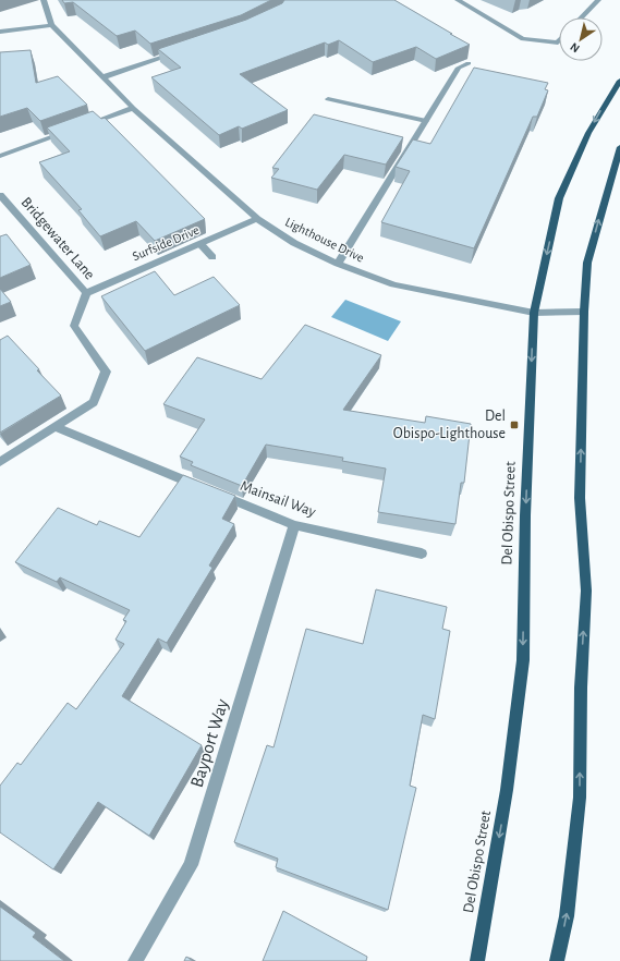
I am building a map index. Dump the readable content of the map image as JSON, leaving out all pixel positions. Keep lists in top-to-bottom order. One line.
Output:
{"streets":{"main road":["Del Obispo Street"],"street":["Bridgewater Lane","Lighthouse Drive","Surfside Drive","Mainsail Way","Bayport Way"]},"crossings":[["Bridgewater Lane","Surfside Drive"],["Bridgewater Lane","Mainsail Way"],["Lighthouse Drive","Surfside Drive"],["Lighthouse Drive","Del Obispo Street"],["Mainsail Way","Bayport Way"]],"places":{"transit":["Del Obispo-Lighthouse"]},"north":"bottom left"}
